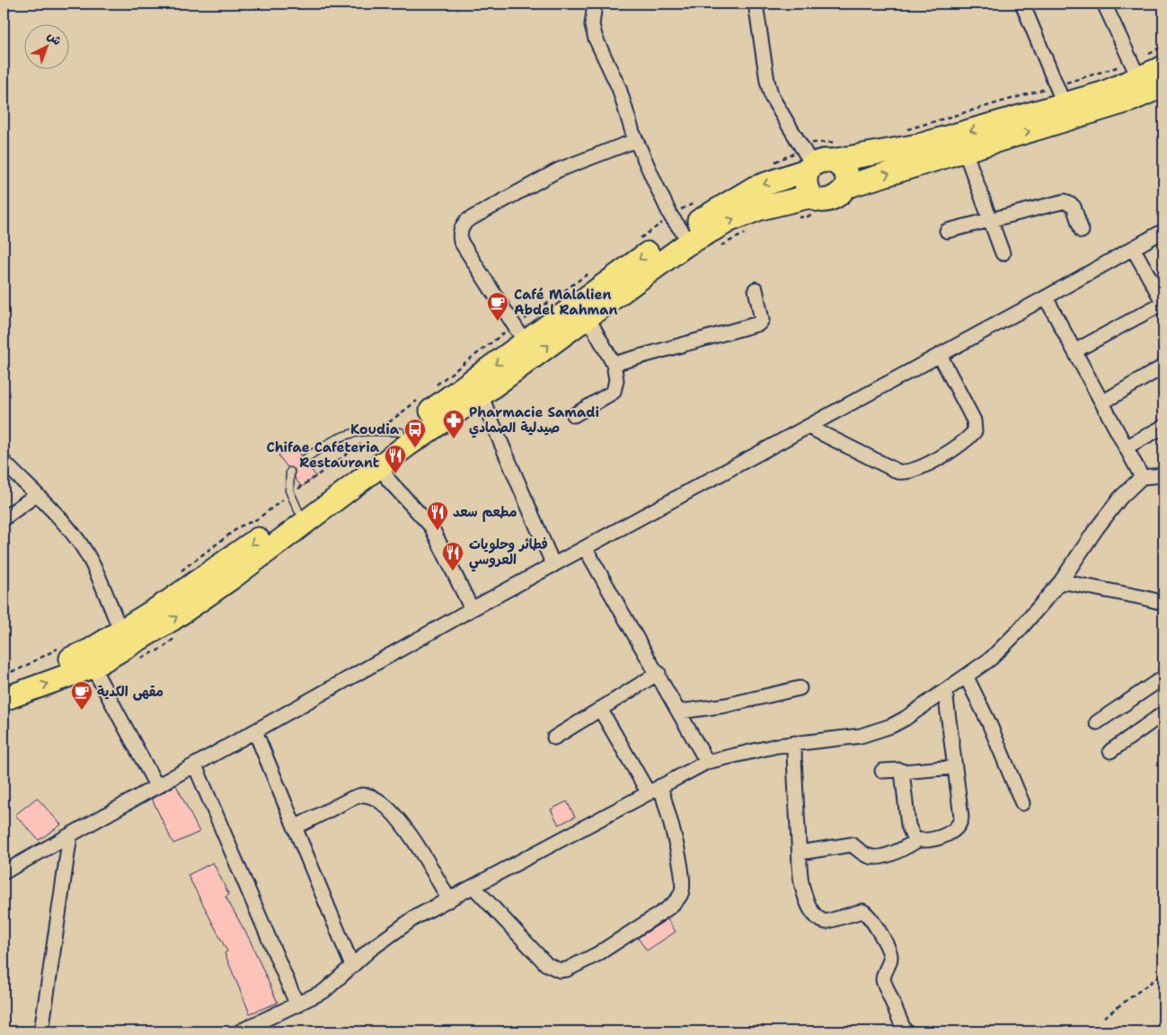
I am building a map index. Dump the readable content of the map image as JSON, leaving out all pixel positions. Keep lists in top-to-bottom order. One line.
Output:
{"places":{"cafe":["Café Malalien Abdel Rahman","مقهى الكدية"],"pharmacy":["Pharmacie Samadi صيدلية الصمادي"],"bus stop":["Koudia"],"restaurant":["Chifae Cafeteria Restaurant","مطعم سعد","فطائر وحلويات العروسي"]},"north":"top right"}
